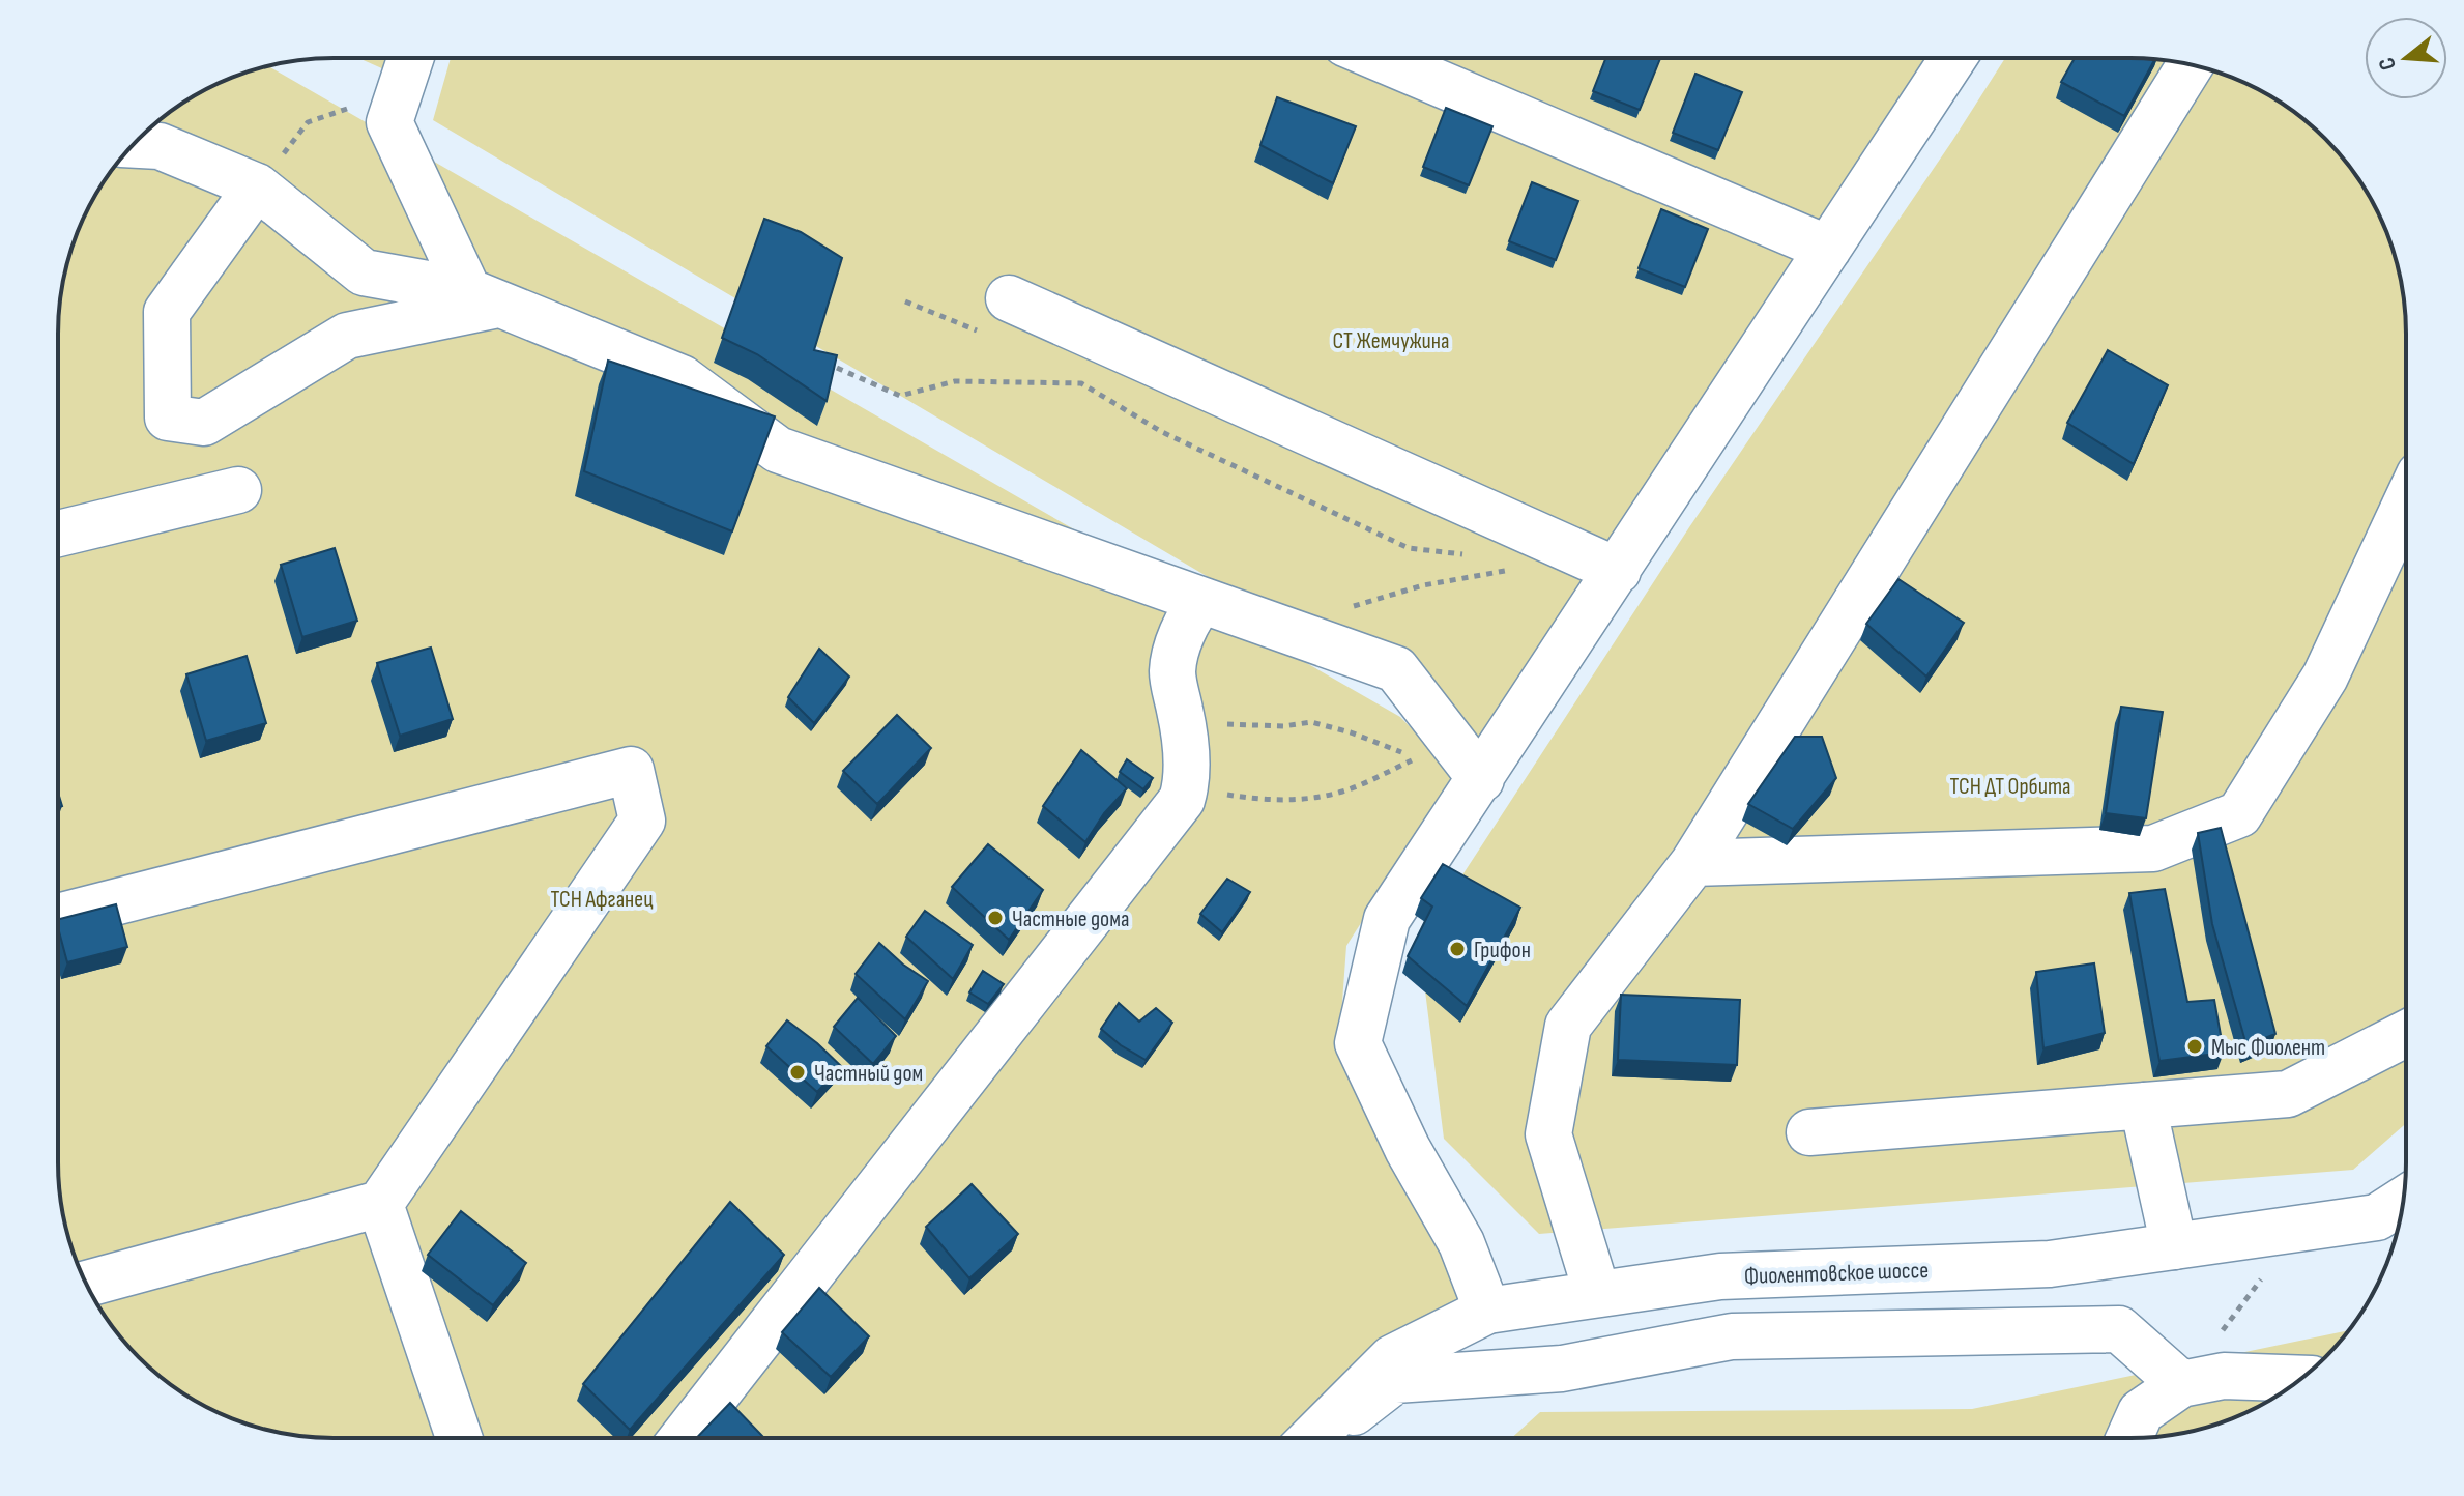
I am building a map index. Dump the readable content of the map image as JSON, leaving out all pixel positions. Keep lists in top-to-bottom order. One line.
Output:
{"streets":{"street":["Фиолентовское шоссе"]},"parks":["СТ Жемчужина","ТСН ДТ Орбита","ТСН Афганец"],"places":["Частные дома","Грифон","Мыс Фиолент","Частный дом"],"north":"left"}
